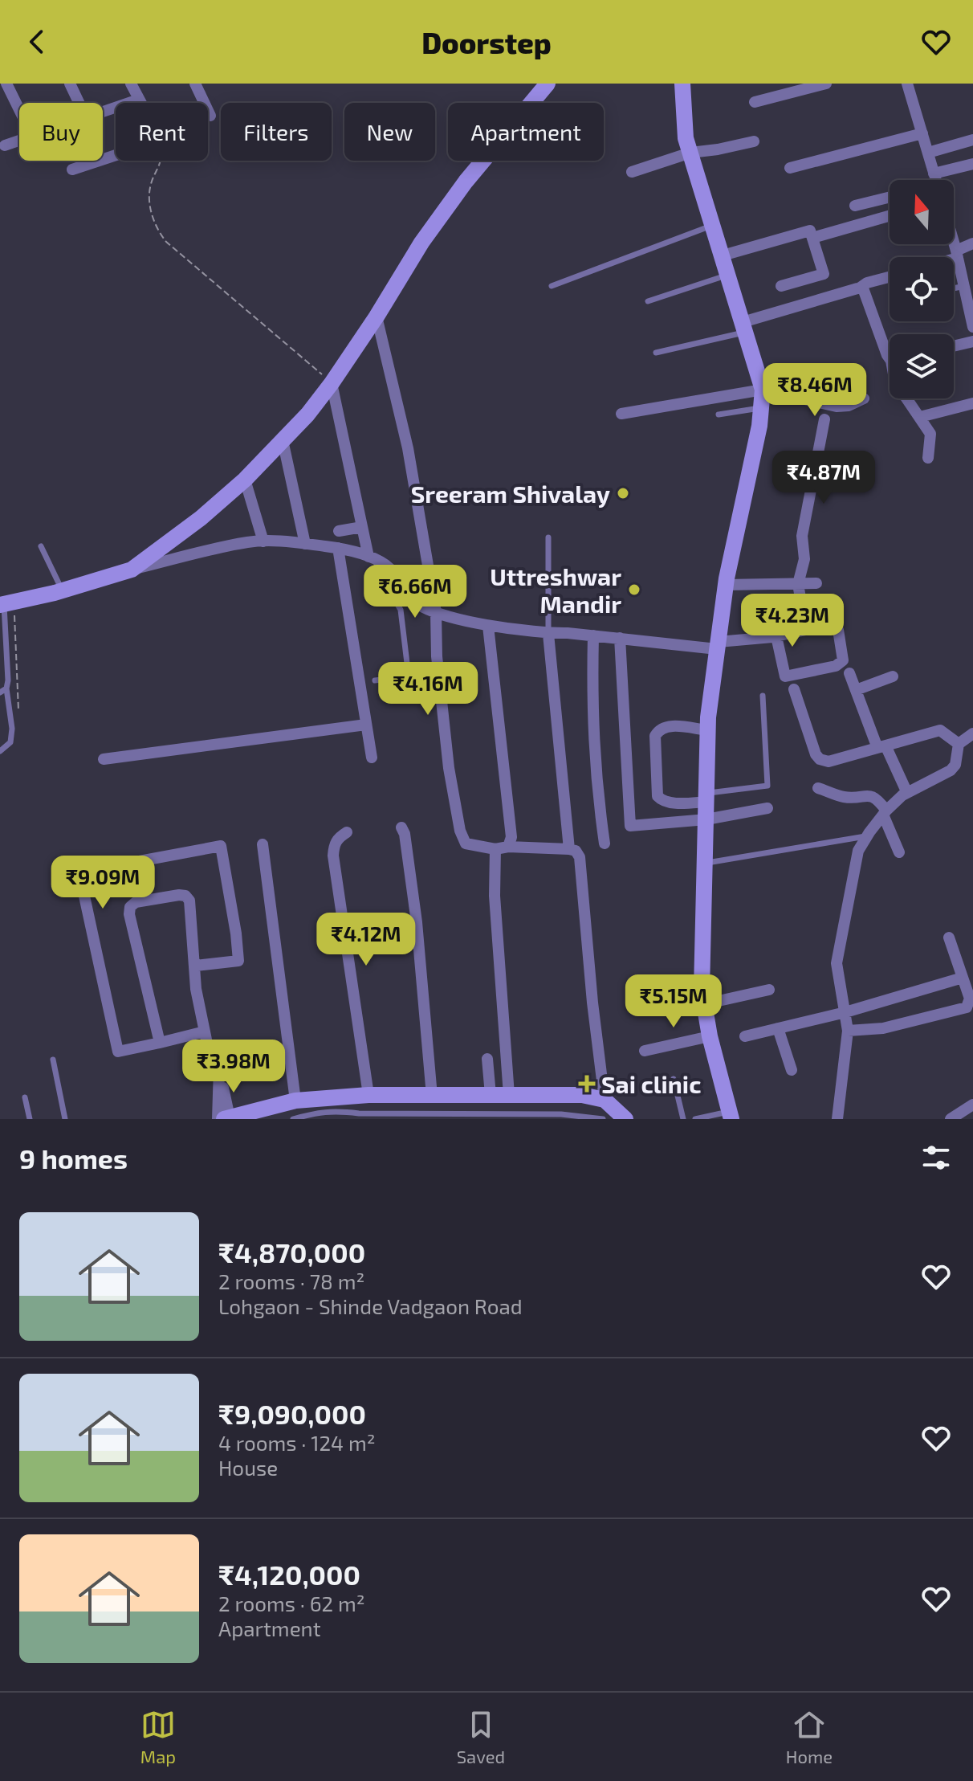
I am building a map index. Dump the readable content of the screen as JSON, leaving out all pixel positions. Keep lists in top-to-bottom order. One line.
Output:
{"places":{"other":["Sreeram Shivalay","Uttreshwar Mandir"],"health":["Sai clinic"]},"north":"top","page":{"header":"Doorstep","chip":["Buy","Rent","Filters","New","Apartment"],"price":["₹8.46M","₹4.87M","₹6.66M","₹4.23M","₹4.16M","₹9.09M","₹4.12M","₹5.15M","₹3.98M"],"heading":"9 homes","list":[{"name":"₹4,870,000","note":"2 rooms · 78 m² · Lohgaon - Shinde Vadgaon Road"},{"name":"₹9,090,000","note":"4 rooms · 124 m² · House"},{"name":"₹4,120,000","note":"2 rooms · 62 m² · Apartment"}],"tabs":["Map","Saved","Home"]}}
